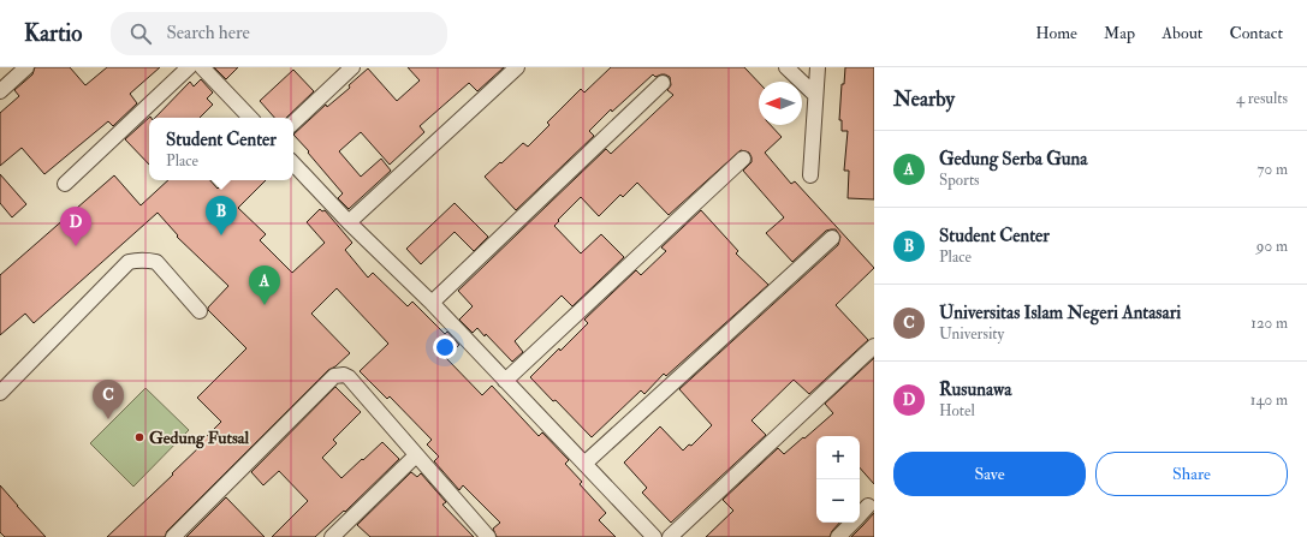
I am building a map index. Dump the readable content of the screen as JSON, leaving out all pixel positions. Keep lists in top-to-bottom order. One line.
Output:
{"places":["Gedung Futsal"],"north":"left","page":{"header":"Kartio","search":"Search here","nav":["Home","Map","About","Contact"],"heading":["Nearby","4 results"],"popup":["Student Center","Place"],"list":[{"mark":"A","name":"Gedung Serba Guna","note":"Sports","value":"70 m"},{"mark":"B","name":"Student Center","note":"Place","value":"90 m"},{"mark":"C","name":"Universitas Islam Negeri Antasari","note":"University","value":"120 m"},{"mark":"D","name":"Rusunawa","note":"Hotel","value":"140 m"}],"pins":["B","D","A","C"],"map_buttons":["+","−"],"buttons":["Save","Share"]}}
